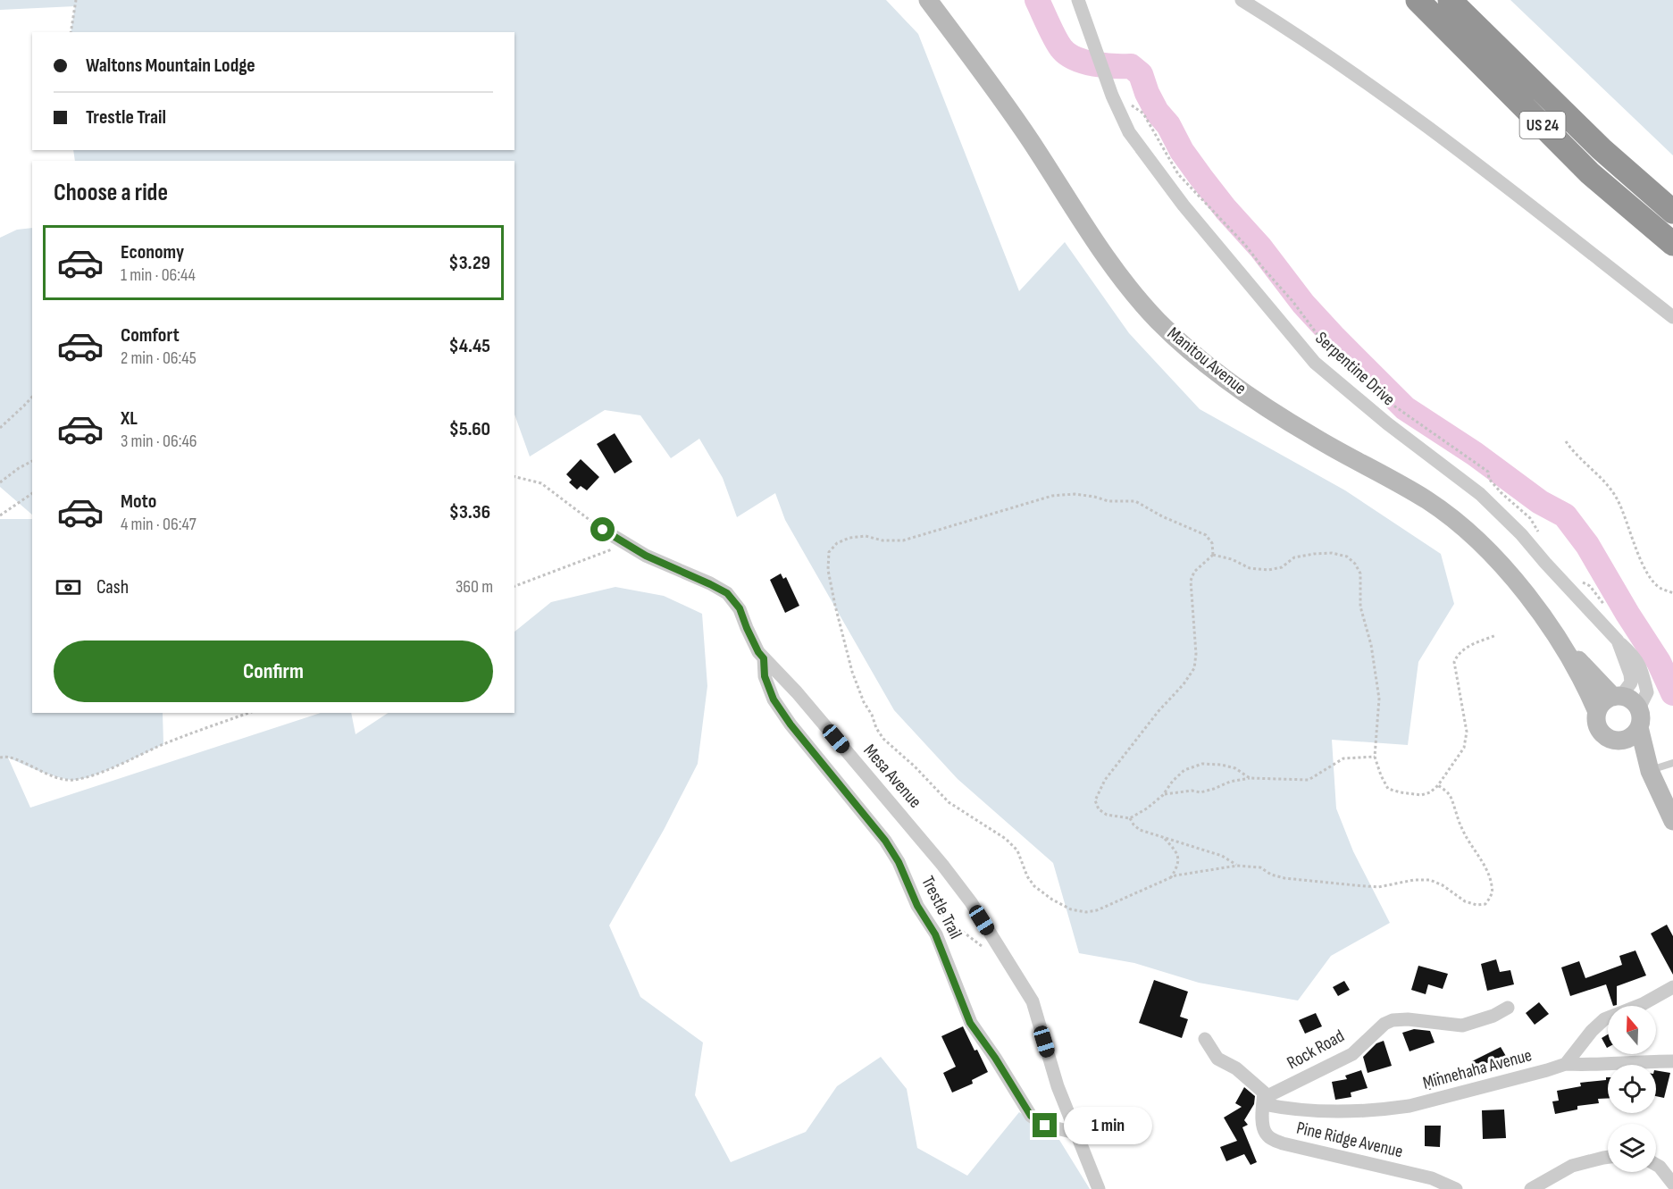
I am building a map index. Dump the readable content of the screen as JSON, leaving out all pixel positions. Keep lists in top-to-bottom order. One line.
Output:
{"streets":{"highway":["US 24"],"main road":["Manitou Avenue"],"street":["Serpentine Drive","Mesa Avenue","Trestle Trail","Rock Road","Minnehaha Avenue","Pine Ridge Avenue"]},"crossings":[["Manitou Avenue","Serpentine Drive"],["Mesa Avenue","Trestle Trail"],["Rock Road","Minnehaha Avenue"],["Rock Road","Pine Ridge Avenue"],["Minnehaha Avenue","Pine Ridge Avenue"]],"north":"top","page":{"banner":["Waltons Mountain Lodge","Trestle Trail"],"heading":"Choose a ride","list":[{"name":"Economy","note":"1 min · 06:44","value":"$3.29"},{"name":"Comfort","note":"2 min · 06:45","value":"$4.45"},{"name":"XL","note":"3 min · 06:46","value":"$5.60"},{"name":"Moto","note":"4 min · 06:47","value":"$3.36"}],"pay":["Cash","360 m"],"buttons":"Confirm","bubble":"1 min"}}
